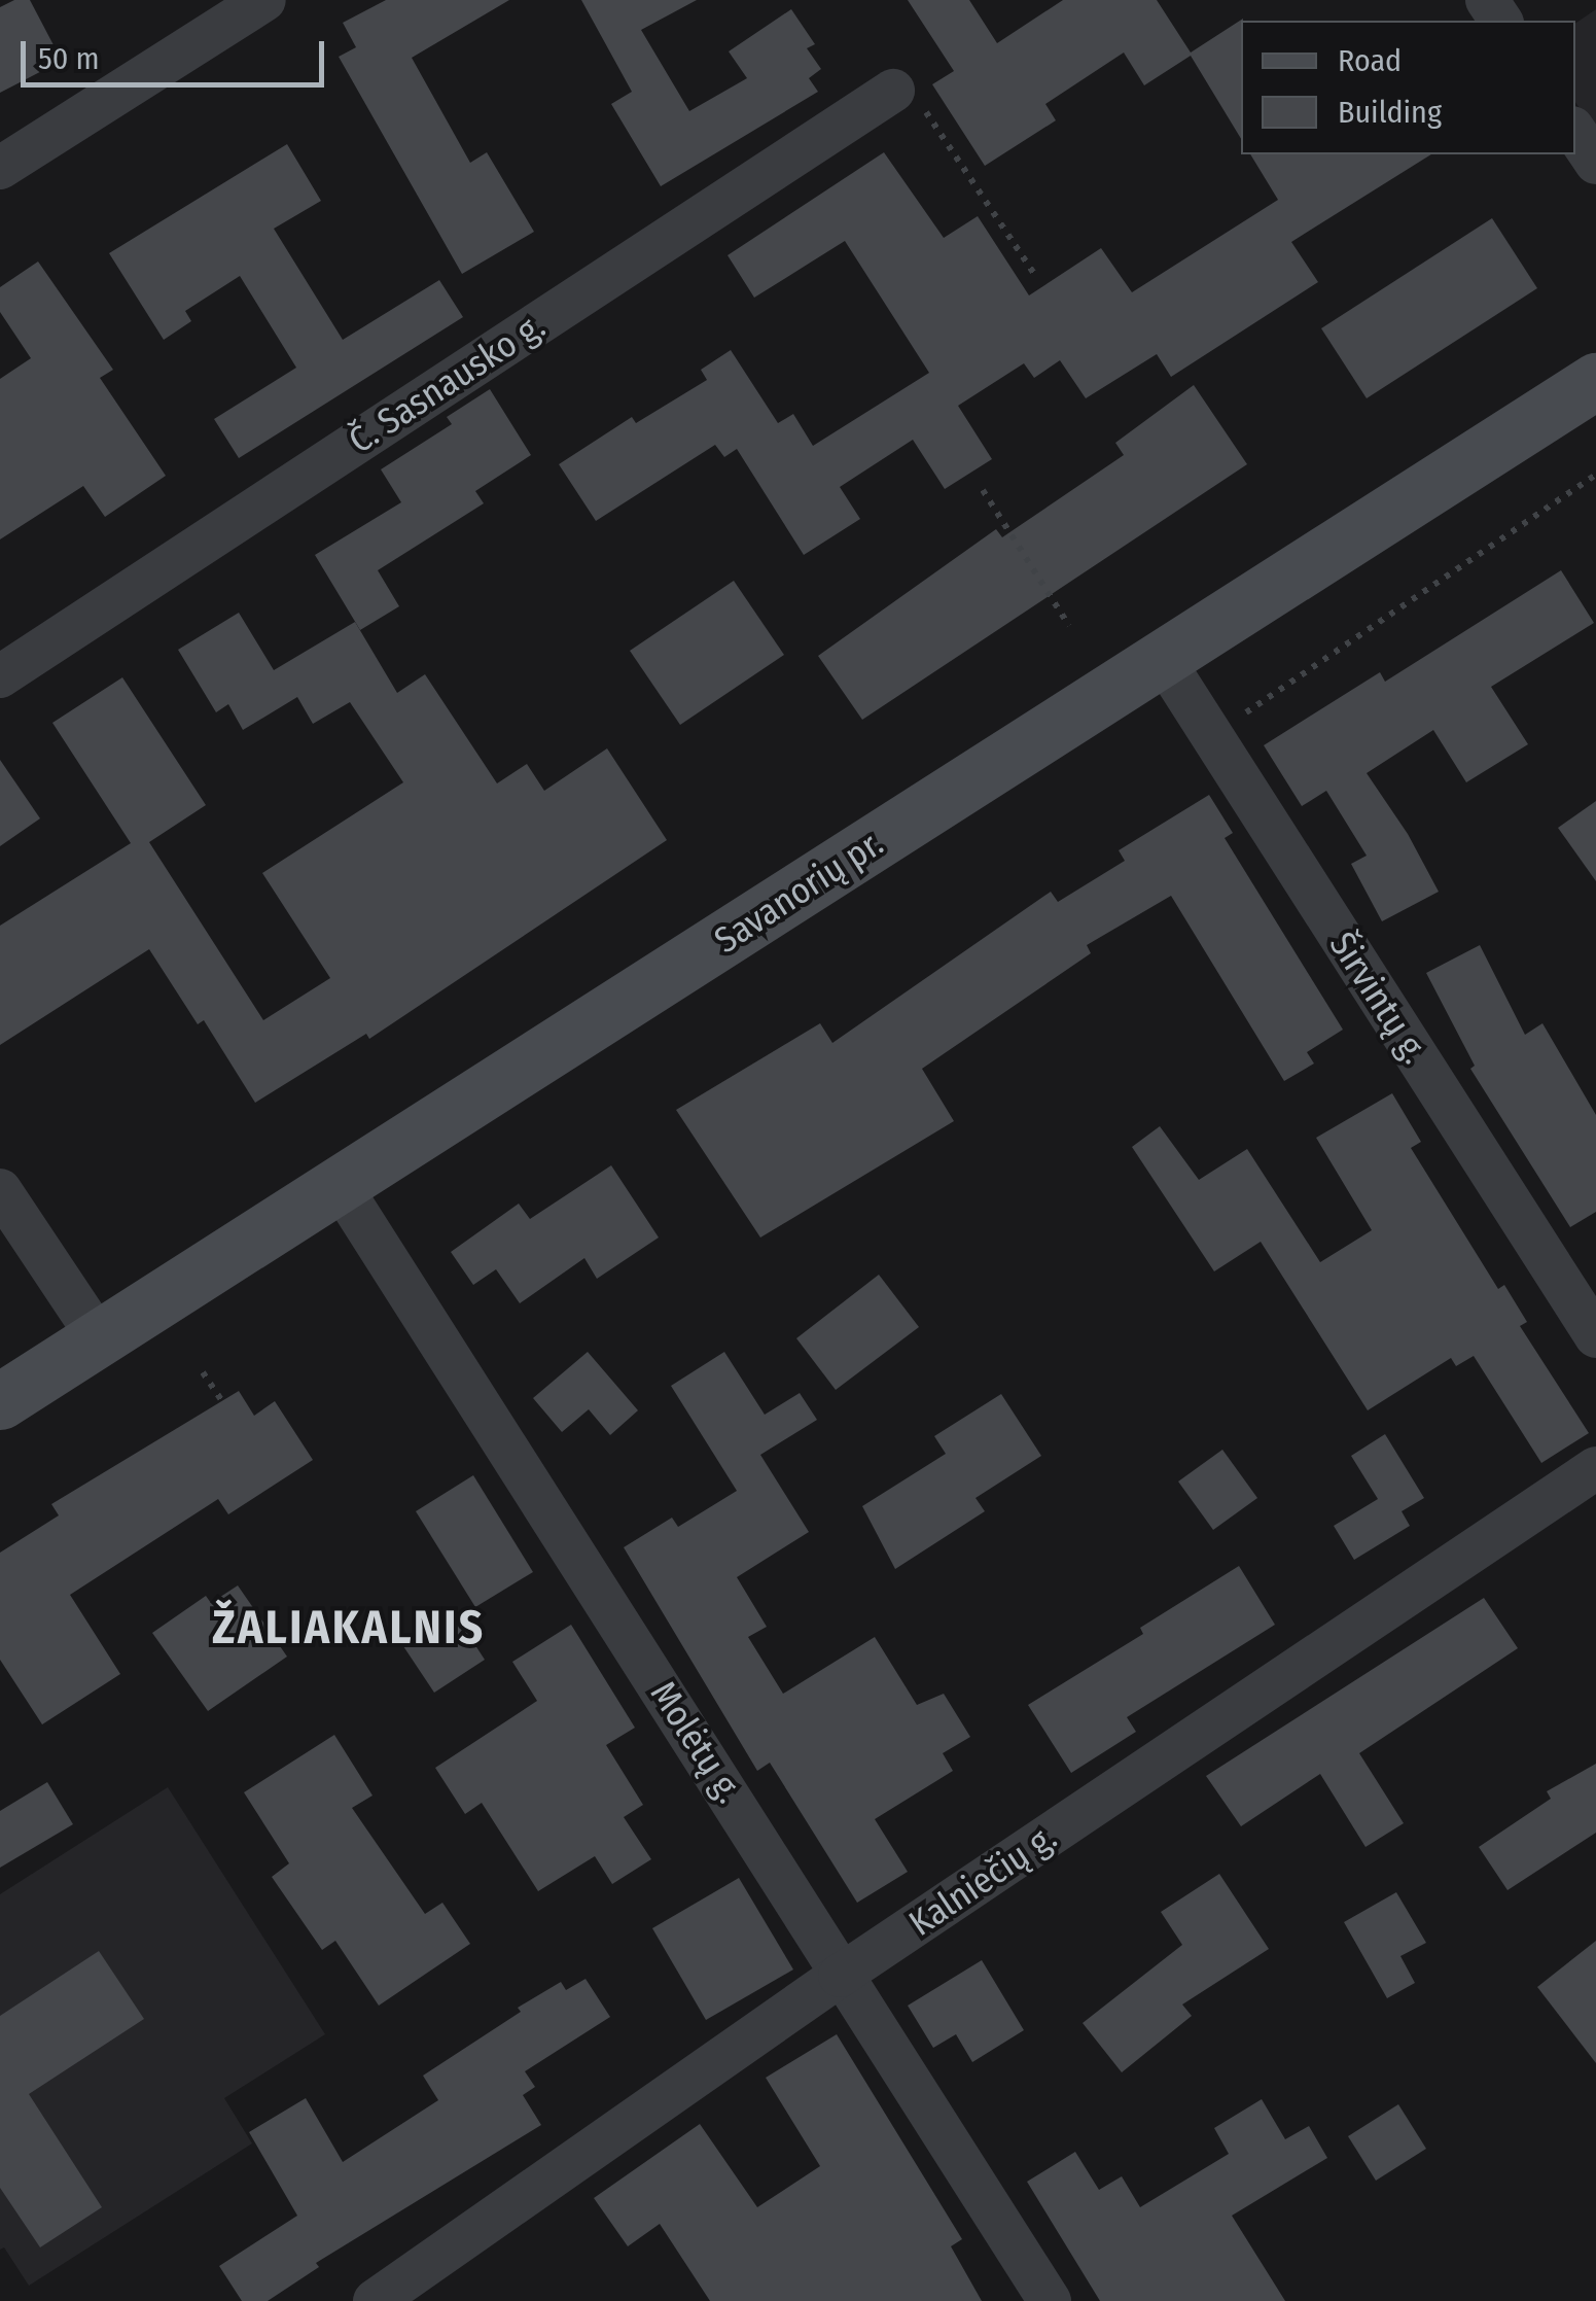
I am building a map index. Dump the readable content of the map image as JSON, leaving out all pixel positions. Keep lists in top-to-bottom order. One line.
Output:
{"streets":{"main road":["Savanorių pr."],"street":["Č. Sasnausko g.","Širvintų g.","Molėtų g.","Kalniečių g."]},"crossings":[["Savanorių pr.","Širvintų g."],["Savanorių pr.","Molėtų g."],["Molėtų g.","Kalniečių g."]],"districts":["ŽALIAKALNIS"],"legend":["Road","Building"],"scale_bar":"50 m"}
